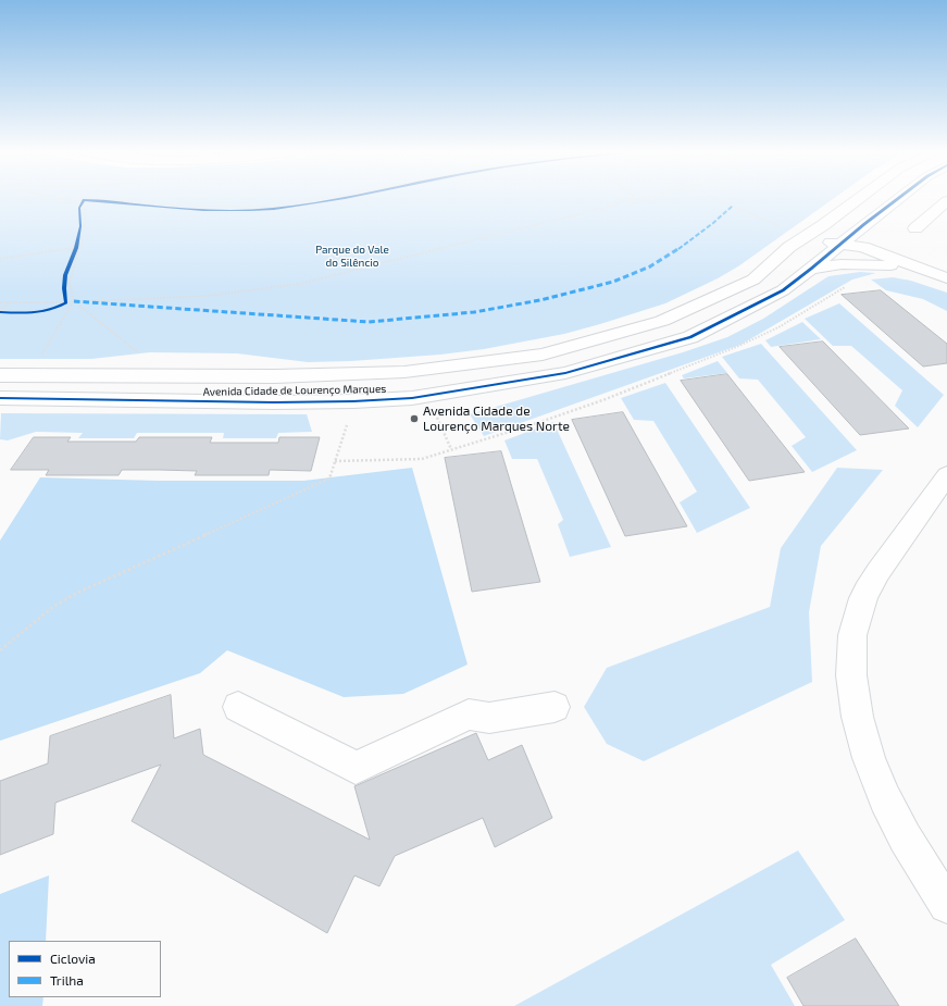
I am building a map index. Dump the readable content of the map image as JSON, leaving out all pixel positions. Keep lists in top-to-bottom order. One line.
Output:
{"streets":{"street":["Avenida Cidade de Lourenço Marques"]},"parks":["Parque do Vale do Silêncio"],"places":["Avenida Cidade de Lourenço Marques Norte"],"legend":["Ciclovia","Trilha"]}
